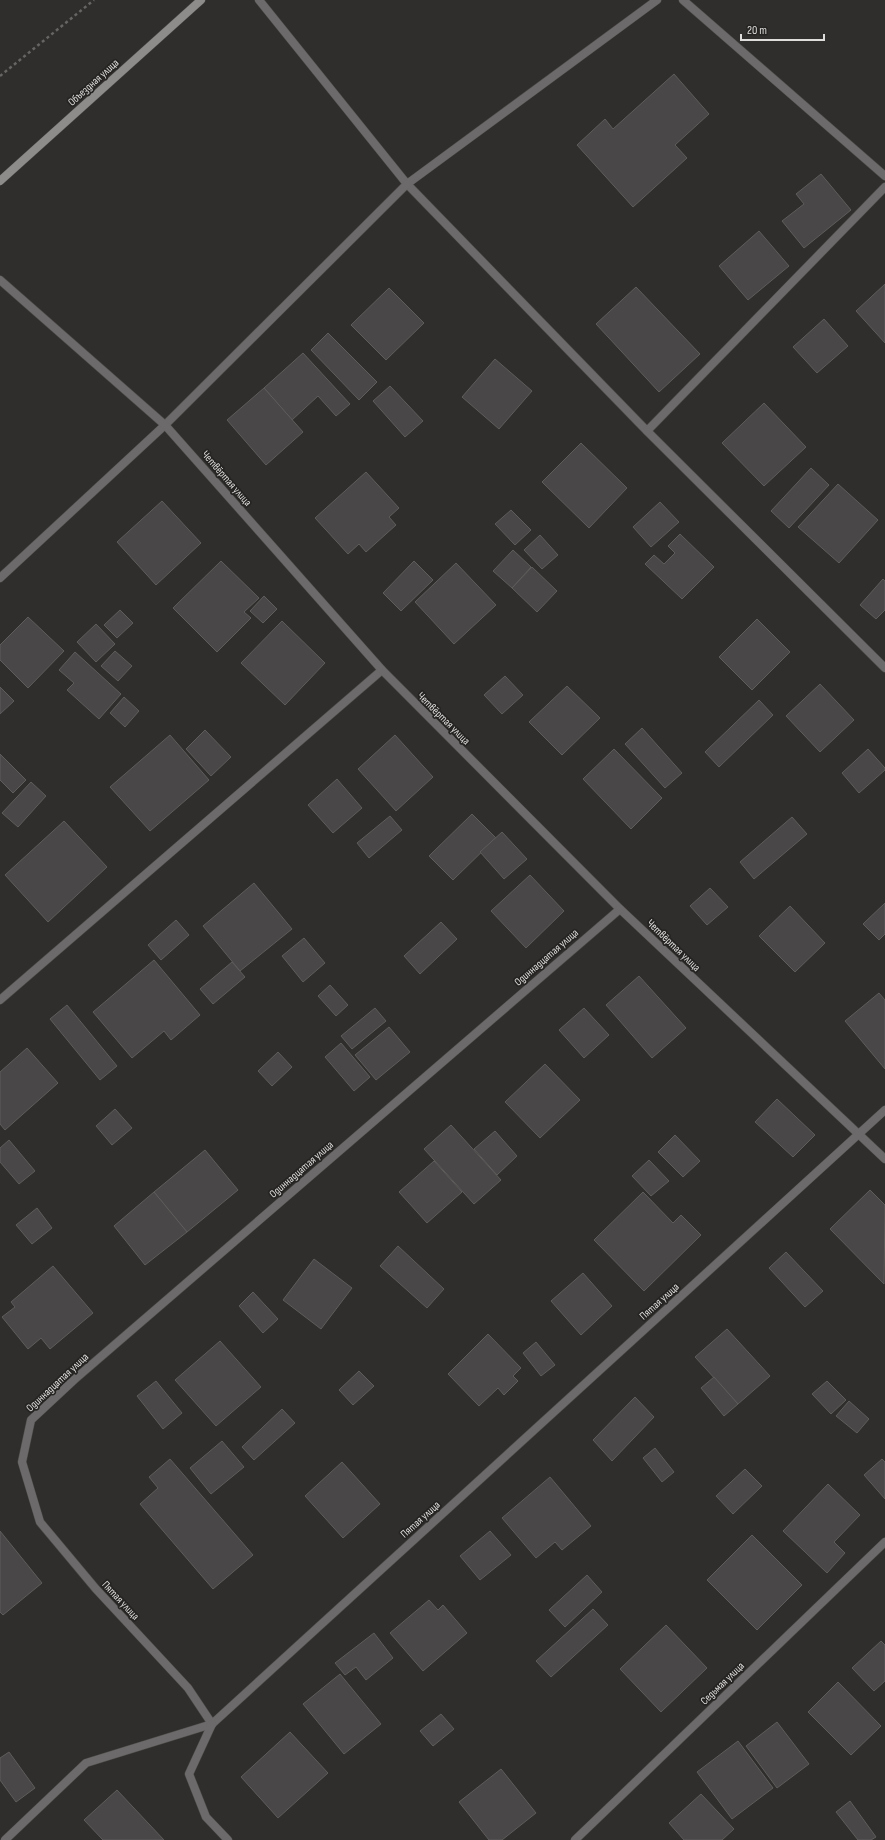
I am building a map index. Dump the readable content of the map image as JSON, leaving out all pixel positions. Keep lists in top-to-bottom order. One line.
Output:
{"streets":{"main road":["Объездная улица"],"street":["Четвёртая улица","Одиннадцатая улица","Пятая улица","Седьмая улица"]},"crossings":[["Четвёртая улица","Одиннадцатая улица"],["Четвёртая улица","Пятая улица"],["Одиннадцатая улица","Пятая улица"]],"scale_bar":"20 m"}
